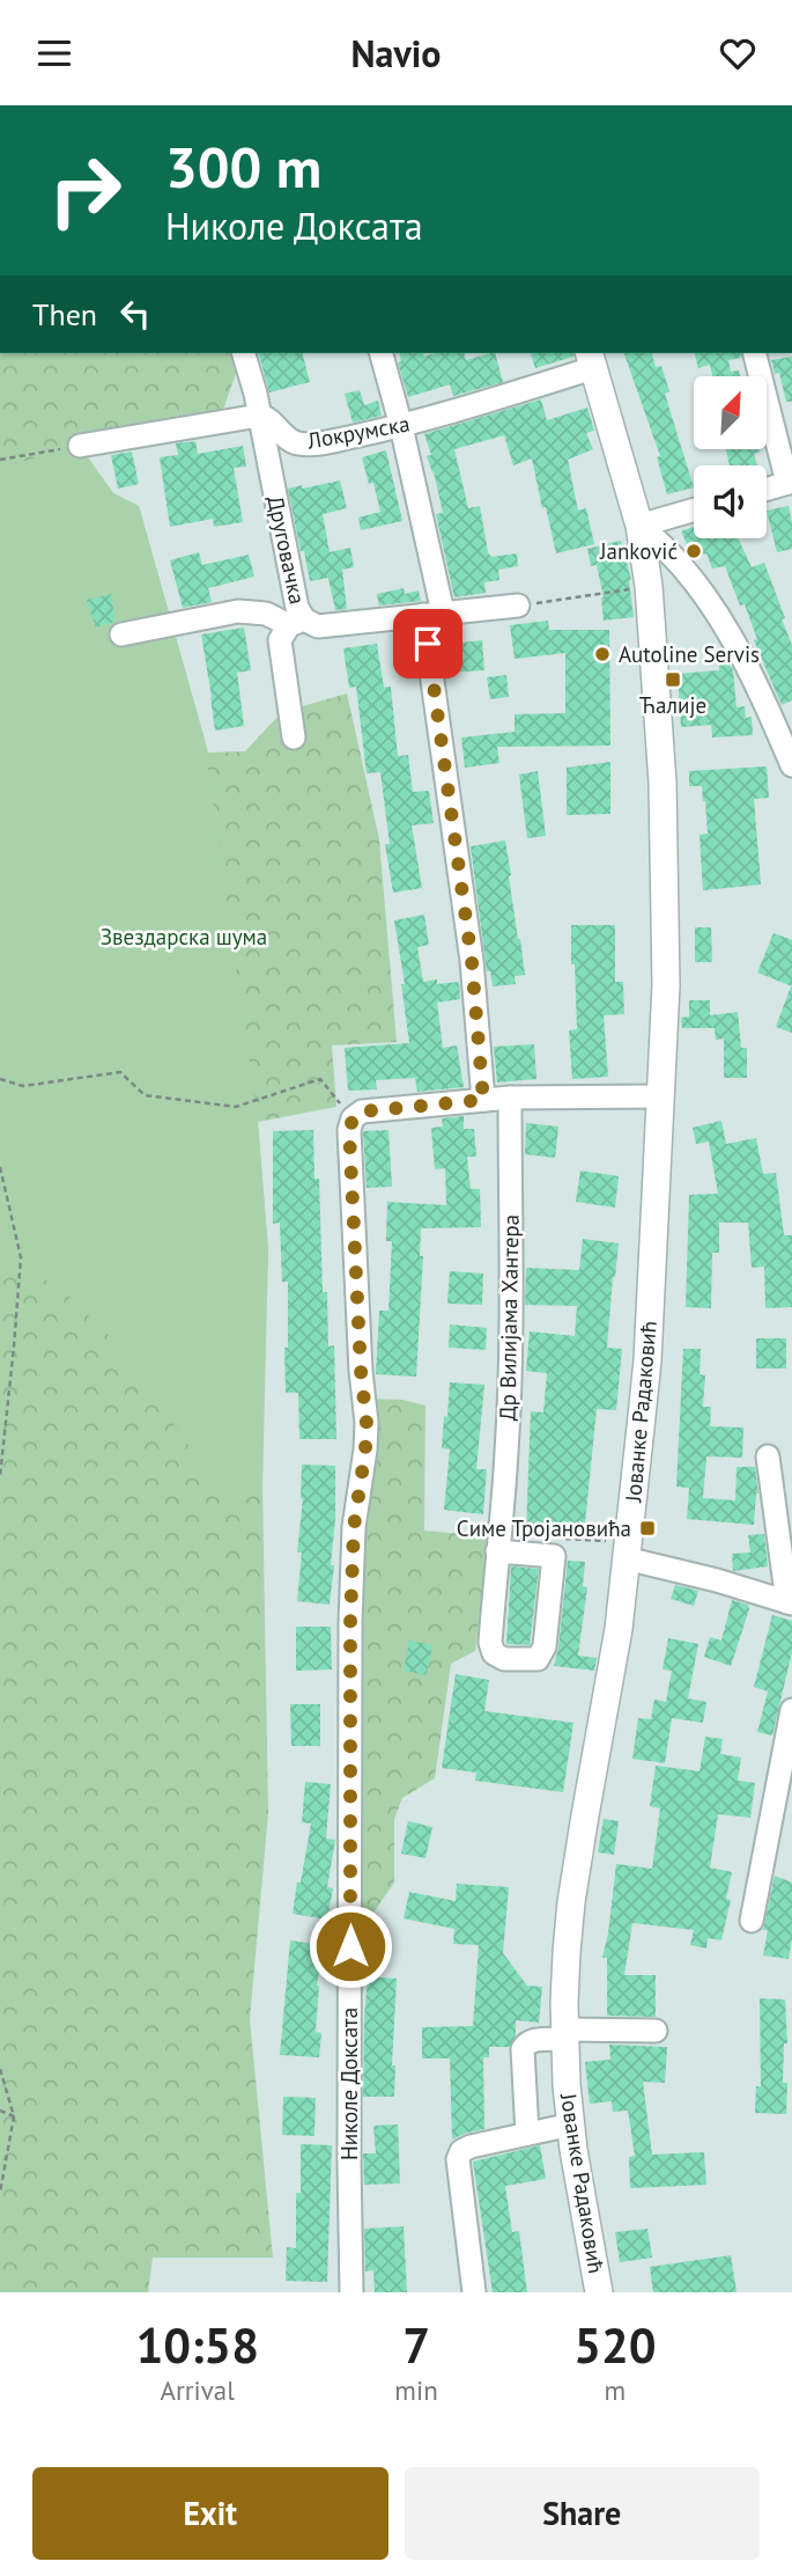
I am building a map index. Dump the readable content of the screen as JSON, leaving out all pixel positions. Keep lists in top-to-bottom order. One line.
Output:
{"streets":{"main road":["Јованке Радаковић"],"street":["Локрумска","Друговачка","Др Вилијама Хантера","Николе Доксата"]},"crossings":[["Локрумска","Друговачка"],["Локрумска","Јованке Радаковић"]],"parks":["Звездарска шума"],"places":{"other":["Janković","Autoline Servis"],"transit":["Ћалије","Симе Тројановића"]},"north":"top right","page":{"header":"Navio","turn":["300 m","Николе Доксата"],"then":"Then","eta":["10:58","Arrival","7","min","520","m"],"buttons":["Exit","Share"]}}
